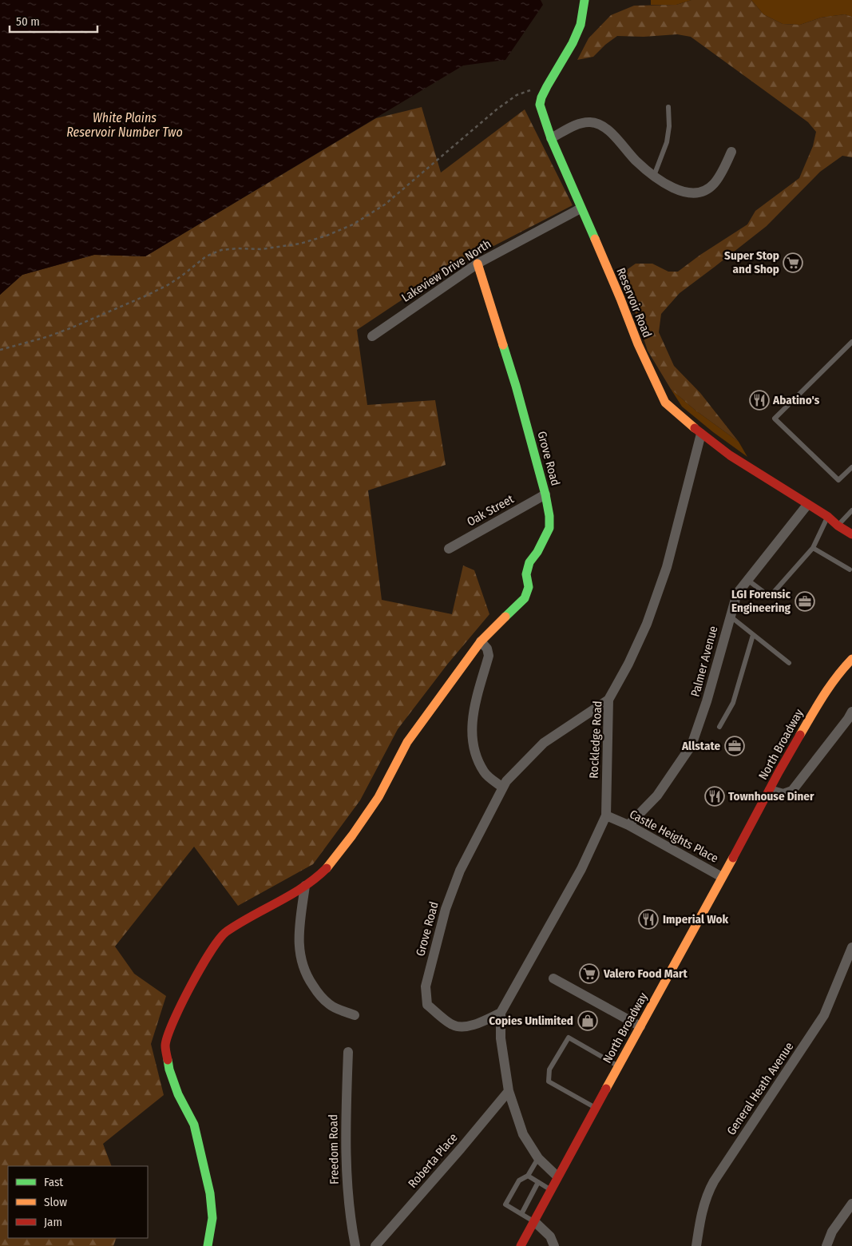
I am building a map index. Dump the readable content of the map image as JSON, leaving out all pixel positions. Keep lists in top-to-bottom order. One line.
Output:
{"streets":{"street":["Lakeview Drive North","Reservoir Road","Grove Road","Oak Street","Palmer Avenue","Rockledge Road","North Broadway","Castle Heights Place","General Heath Avenue","Freedom Road","Roberta Place"]},"crossings":[["Lakeview Drive North","Reservoir Road"],["Lakeview Drive North","Grove Road"],["Reservoir Road","Palmer Avenue"],["Reservoir Road","Rockledge Road"],["Grove Road","Oak Street"],["Grove Road","Rockledge Road"],["Palmer Avenue","Castle Heights Place"],["Rockledge Road","Castle Heights Place"],["North Broadway","Castle Heights Place"]],"water":["White Plains Reservoir Number Two"],"places":{"supermarket":["Super Stop and Shop","Valero Food Mart"],"restaurant":["Abatino's","Townhouse Diner","Imperial Wok"],"office":["LGI Forensic Engineering","Allstate"],"shop":["Copies Unlimited"]},"legend":["Fast","Slow","Jam"],"scale_bar":"50 m"}
